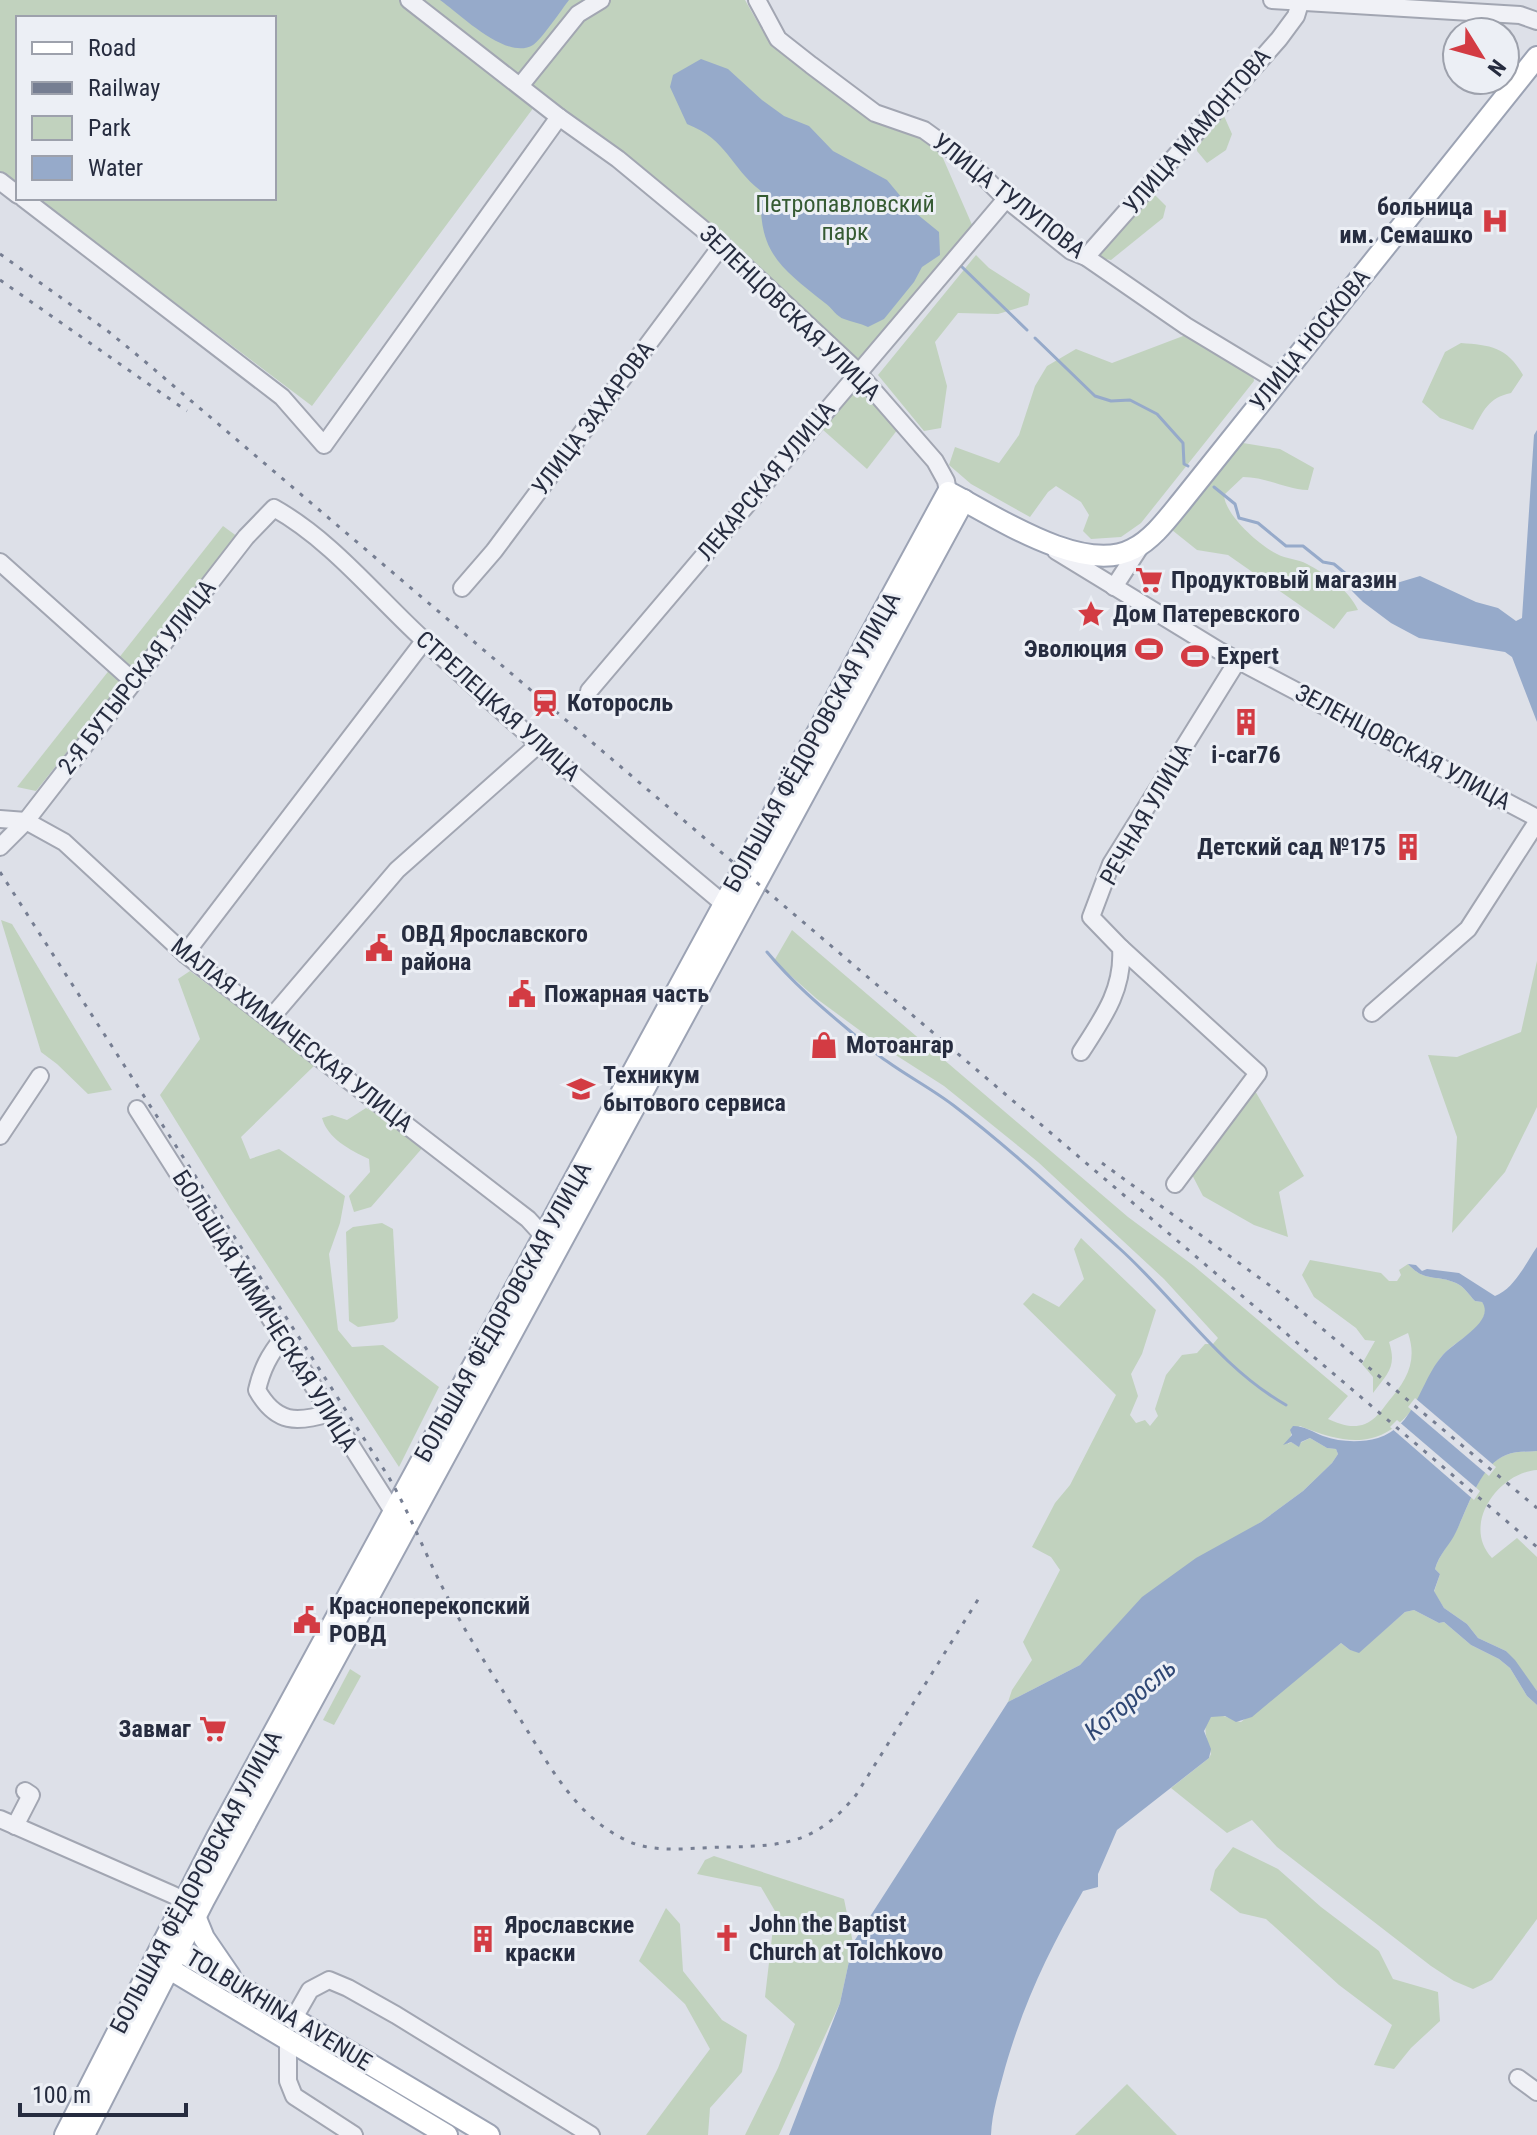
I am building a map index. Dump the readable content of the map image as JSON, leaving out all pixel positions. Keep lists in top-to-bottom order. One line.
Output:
{"streets":{"main road":["ЗЕЛЕНЦОВСКАЯ УЛИЦА","УЛИЦА НОСКОВА","БОЛЬШАЯ ФЁДОРОВСКАЯ УЛИЦА","TOLBUKHINA AVENUE"],"street":["УЛИЦА МАМОНТОВА","УЛИЦА ТУЛУПОВА","УЛИЦА ЗАХАРОВА","ЛЕКАРСКАЯ УЛИЦА","2-Я БУТЫРСКАЯ УЛИЦА","СТРЕЛЕЦКАЯ УЛИЦА","РЕЧНАЯ УЛИЦА","МАЛАЯ ХИМИЧЕСКАЯ УЛИЦА","БОЛЬШАЯ ХИМИЧЕСКАЯ УЛИЦА"]},"crossings":[["УЛИЦА МАМОНТОВА","УЛИЦА ТУЛУПОВА"],["УЛИЦА ТУЛУПОВА","УЛИЦА НОСКОВА"],["УЛИЦА ТУЛУПОВА","ЛЕКАРСКАЯ УЛИЦА"],["ЗЕЛЕНЦОВСКАЯ УЛИЦА","УЛИЦА НОСКОВА"],["ЗЕЛЕНЦОВСКАЯ УЛИЦА","УЛИЦА ЗАХАРОВА"],["ЗЕЛЕНЦОВСКАЯ УЛИЦА","ЛЕКАРСКАЯ УЛИЦА"],["ЗЕЛЕНЦОВСКАЯ УЛИЦА","БОЛЬШАЯ ФЁДОРОВСКАЯ УЛИЦА"],["ЗЕЛЕНЦОВСКАЯ УЛИЦА","РЕЧНАЯ УЛИЦА"],["2-Я БУТЫРСКАЯ УЛИЦА","СТРЕЛЕЦКАЯ УЛИЦА"],["2-Я БУТЫРСКАЯ УЛИЦА","МАЛАЯ ХИМИЧЕСКАЯ УЛИЦА"],["СТРЕЛЕЦКАЯ УЛИЦА","БОЛЬШАЯ ФЁДОРОВСКАЯ УЛИЦА"],["БОЛЬШАЯ ФЁДОРОВСКАЯ УЛИЦА","МАЛАЯ ХИМИЧЕСКАЯ УЛИЦА"],["БОЛЬШАЯ ФЁДОРОВСКАЯ УЛИЦА","БОЛЬШАЯ ХИМИЧЕСКАЯ УЛИЦА"],["БОЛЬШАЯ ФЁДОРОВСКАЯ УЛИЦА","TOLBUKHINA AVENUE"]],"water":["Которосль"],"parks":["Петропавловский парк"],"places":{"hospital":["больница им. Семашко"],"supermarket":["Продуктовый магазин","Завмаг"],"place":["Дом Патеревского"],"sports":["Эволюция","Expert"],"station":["Которосль"],"building":["i-car76","Детский сад №175","Ярославские краски"],"public building":["ОВД Ярославского района","Пожарная часть","Красноперекопский РОВД"],"shop":["Мотоангар"],"school or university":["Техникум бытового сервиса"],"church":["John the Baptist Church at Tolchkovo"]},"legend":["Road","Railway","Park","Water"],"scale_bar":"100 m","north":"bottom right"}
